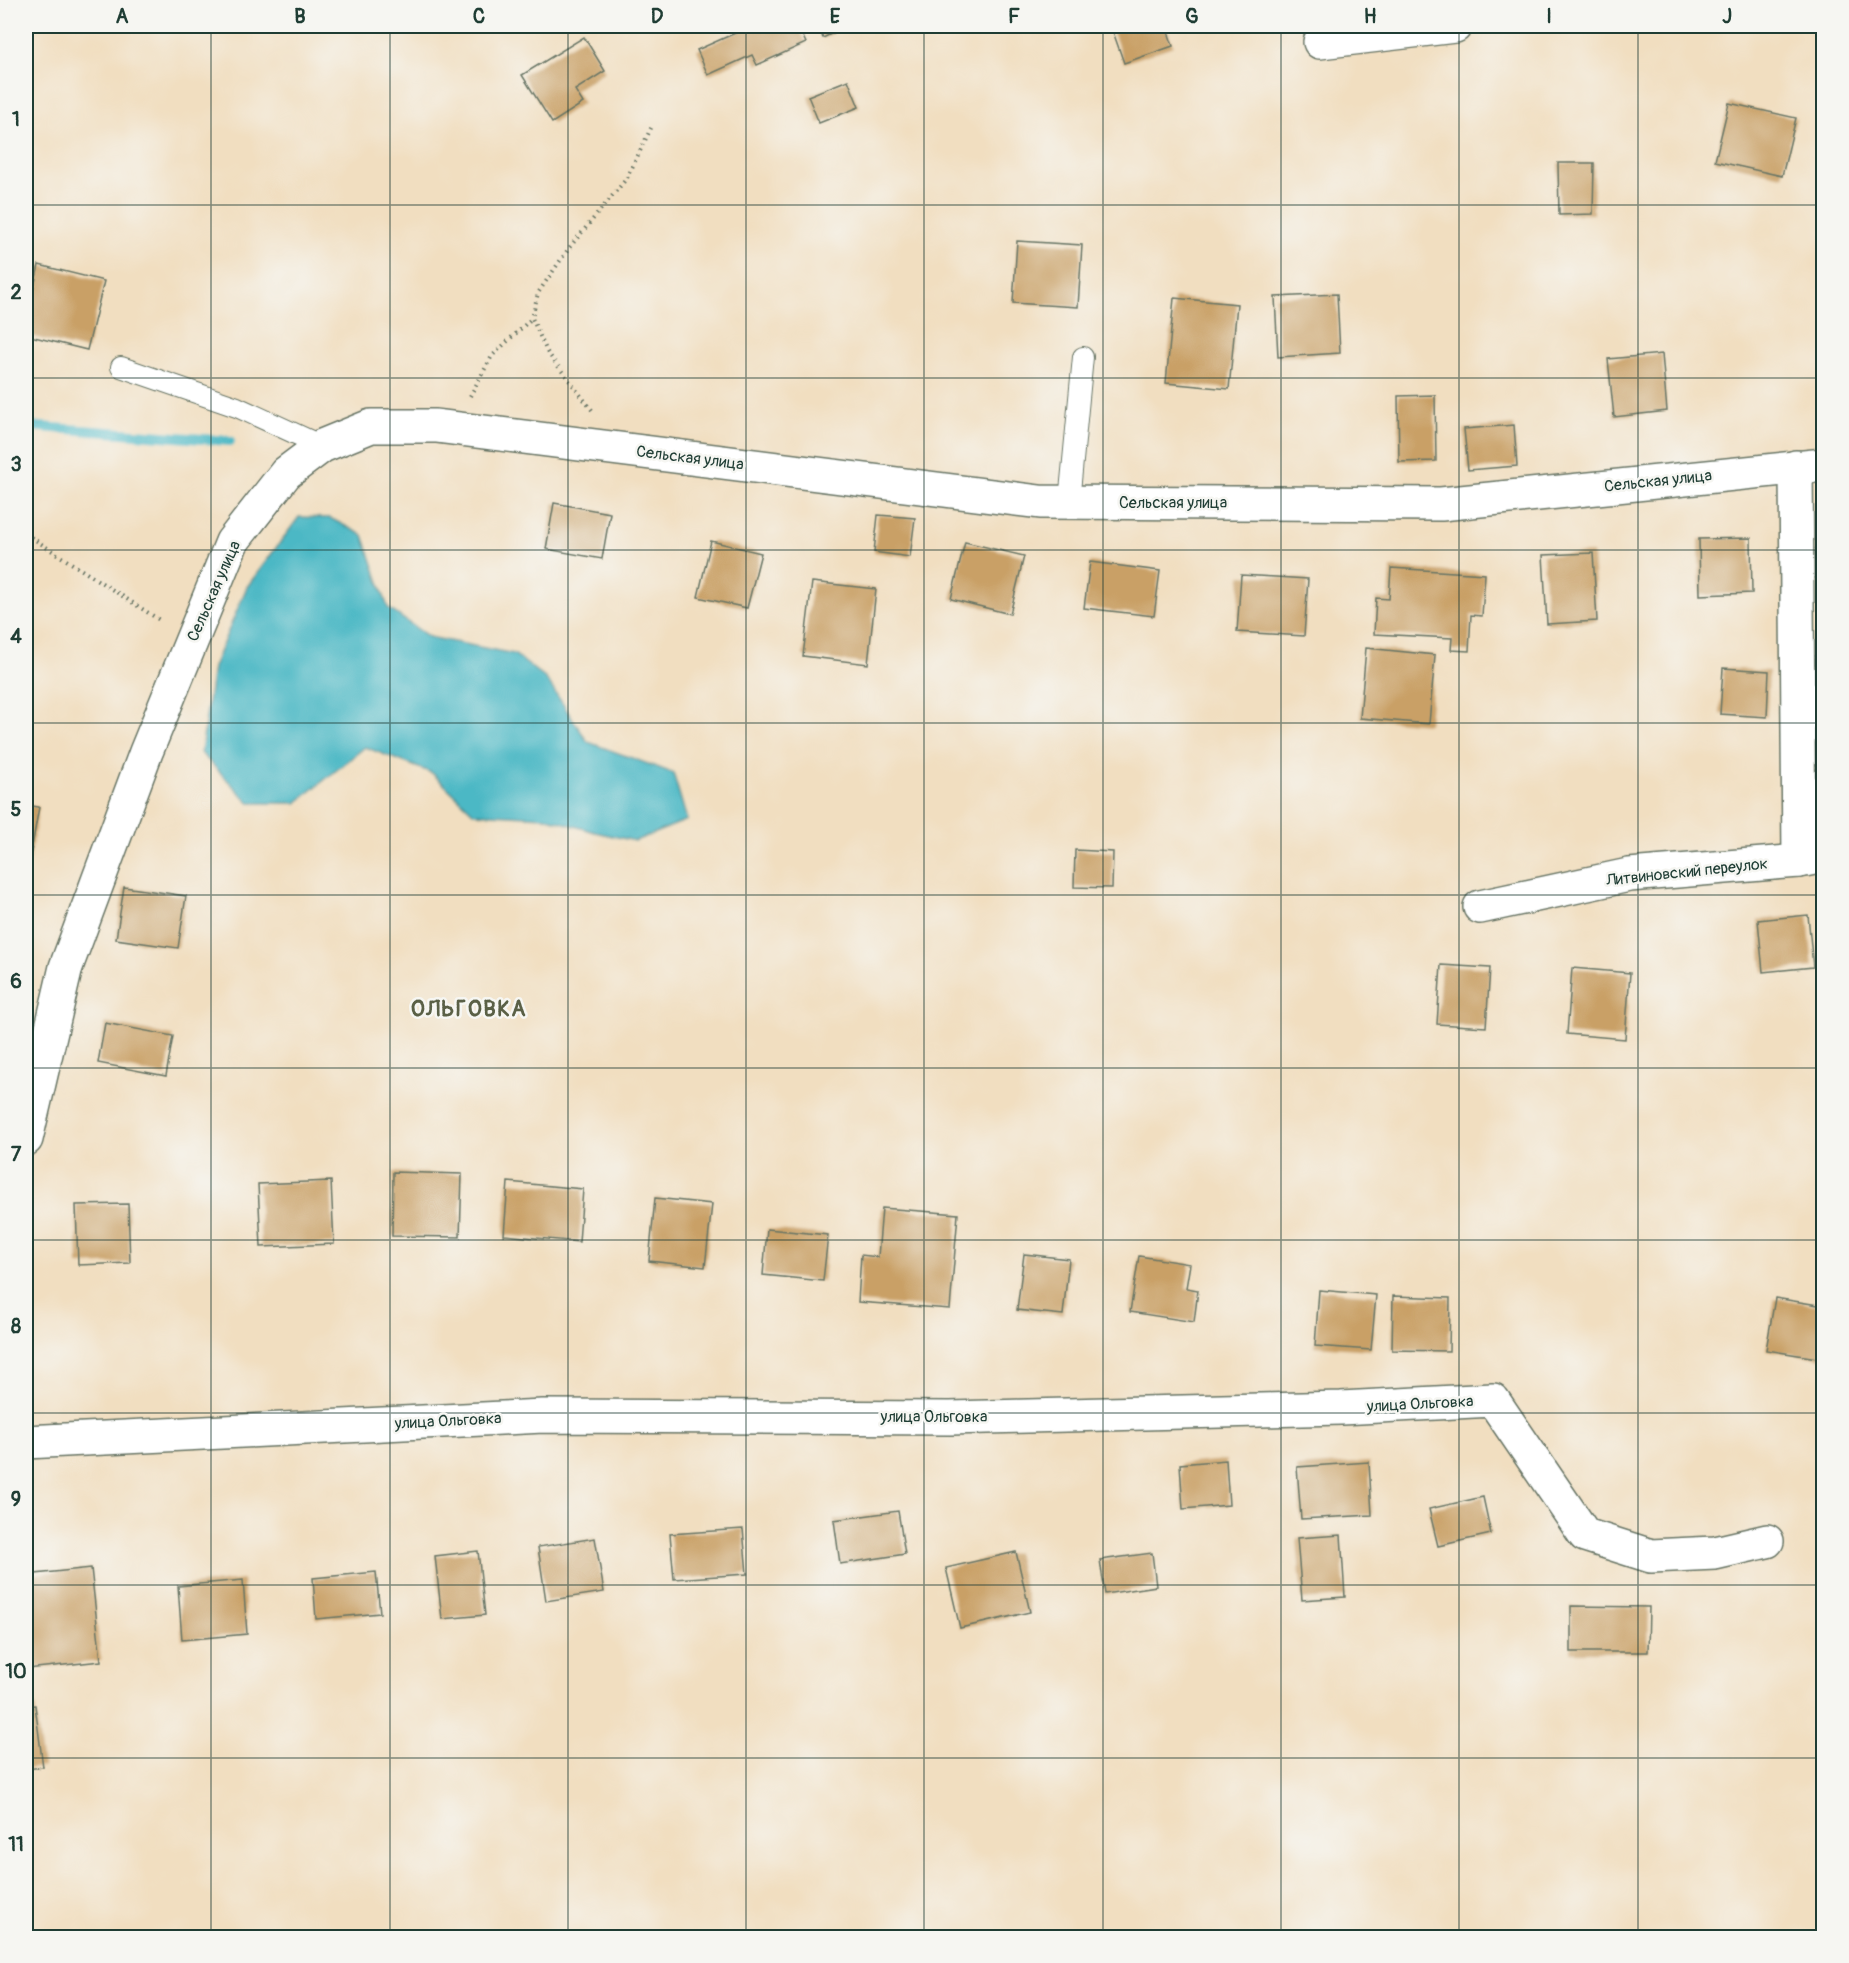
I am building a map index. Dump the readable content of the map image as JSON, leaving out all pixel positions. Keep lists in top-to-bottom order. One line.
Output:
{"streets":{"street":["Сельская улица","Литвиновский переулок","улица Ольговка"]},"districts":["ОЛЬГОВКА"],"grid":{"columns":["A","B","C","D","E","F","G","H","I","J"],"rows":["1","2","3","4","5","6","7","8","9","10","11"]}}
